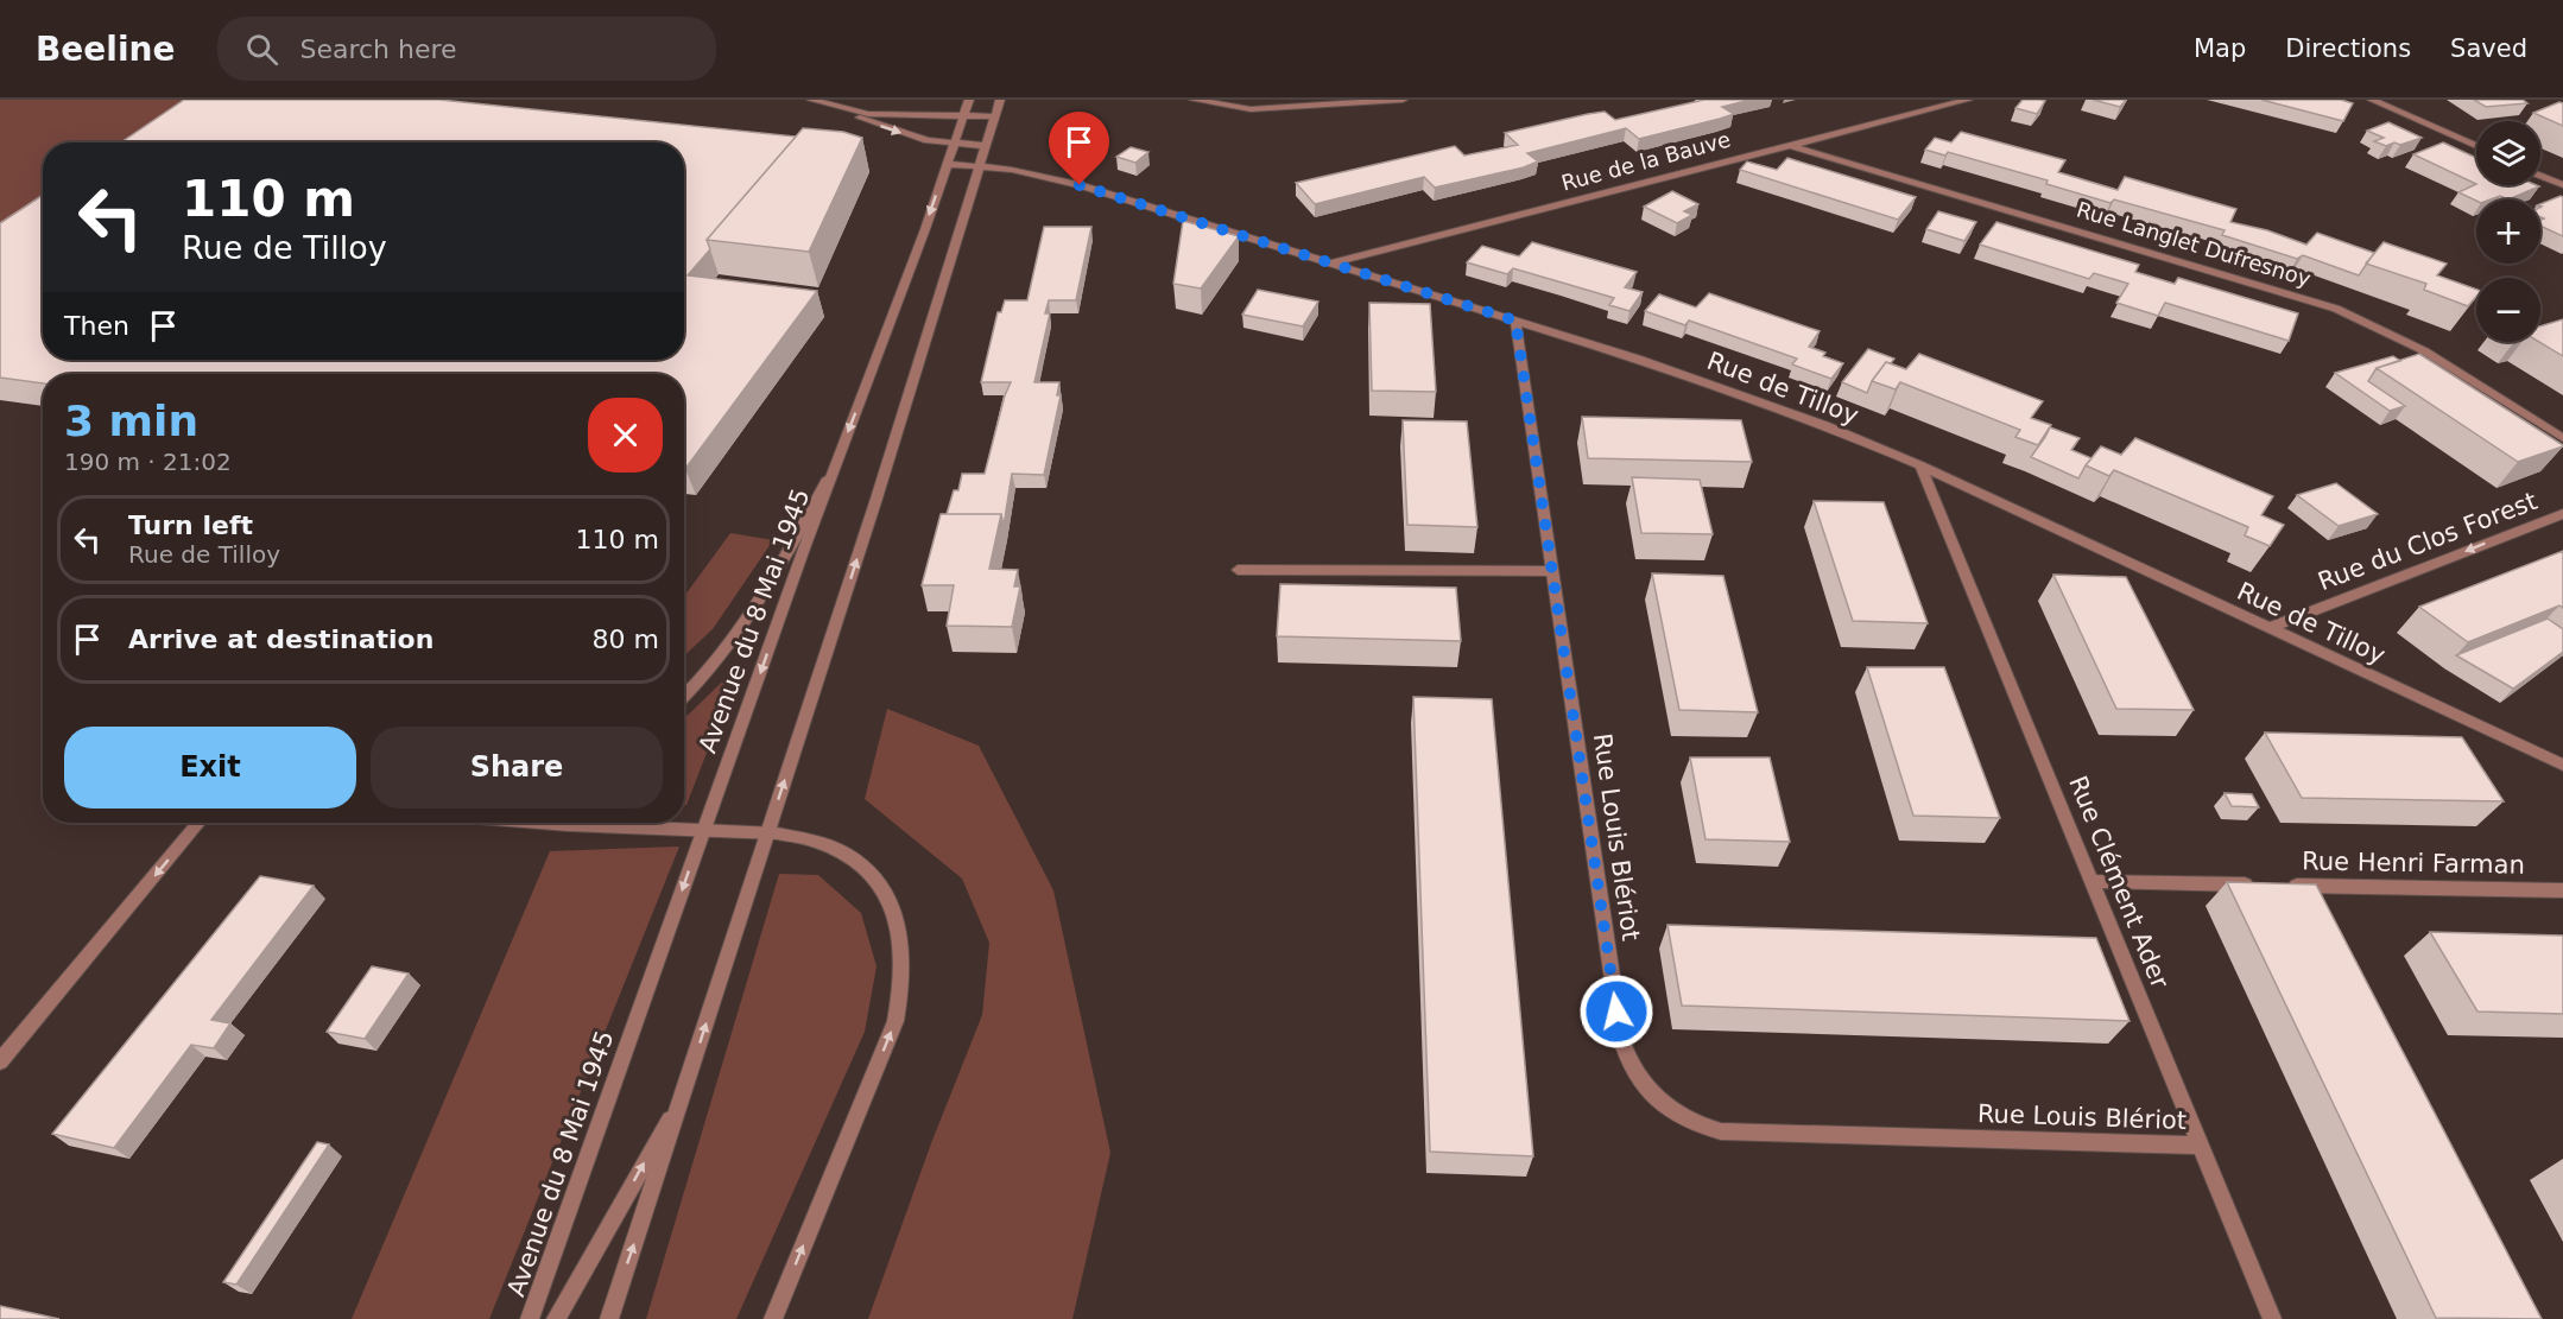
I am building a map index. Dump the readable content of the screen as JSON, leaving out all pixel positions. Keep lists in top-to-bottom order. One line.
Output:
{"streets":{"street":["Rue de la Bauve","Rue Langlet Dufresnoy","Rue de Tilloy","Rue du Clos Forest","Avenue du 8 Mai 1945","Rue Louis Blériot","Rue Henri Farman","Rue Clément Ader"]},"crossings":[["Rue de la Bauve","Rue Langlet Dufresnoy"],["Rue de la Bauve","Rue de Tilloy"],["Rue de Tilloy","Rue du Clos Forest"],["Rue de Tilloy","Avenue du 8 Mai 1945"],["Rue de Tilloy","Rue Louis Blériot"],["Rue de Tilloy","Rue Clément Ader"],["Rue Louis Blériot","Rue Clément Ader"]],"one_way":["Rue du Clos Forest"],"page":{"header":"Beeline","search":"Search here","nav":["Map","Directions","Saved"],"map_buttons":["+","−"],"turn":["110 m","Rue de Tilloy"],"then":"Then","heading":["3 min","190 m · 21:02"],"list":[{"name":"Turn left","note":"Rue de Tilloy","value":"110 m"},{"name":"Arrive at destination","value":"80 m"}],"buttons":["Exit","Share"]}}
